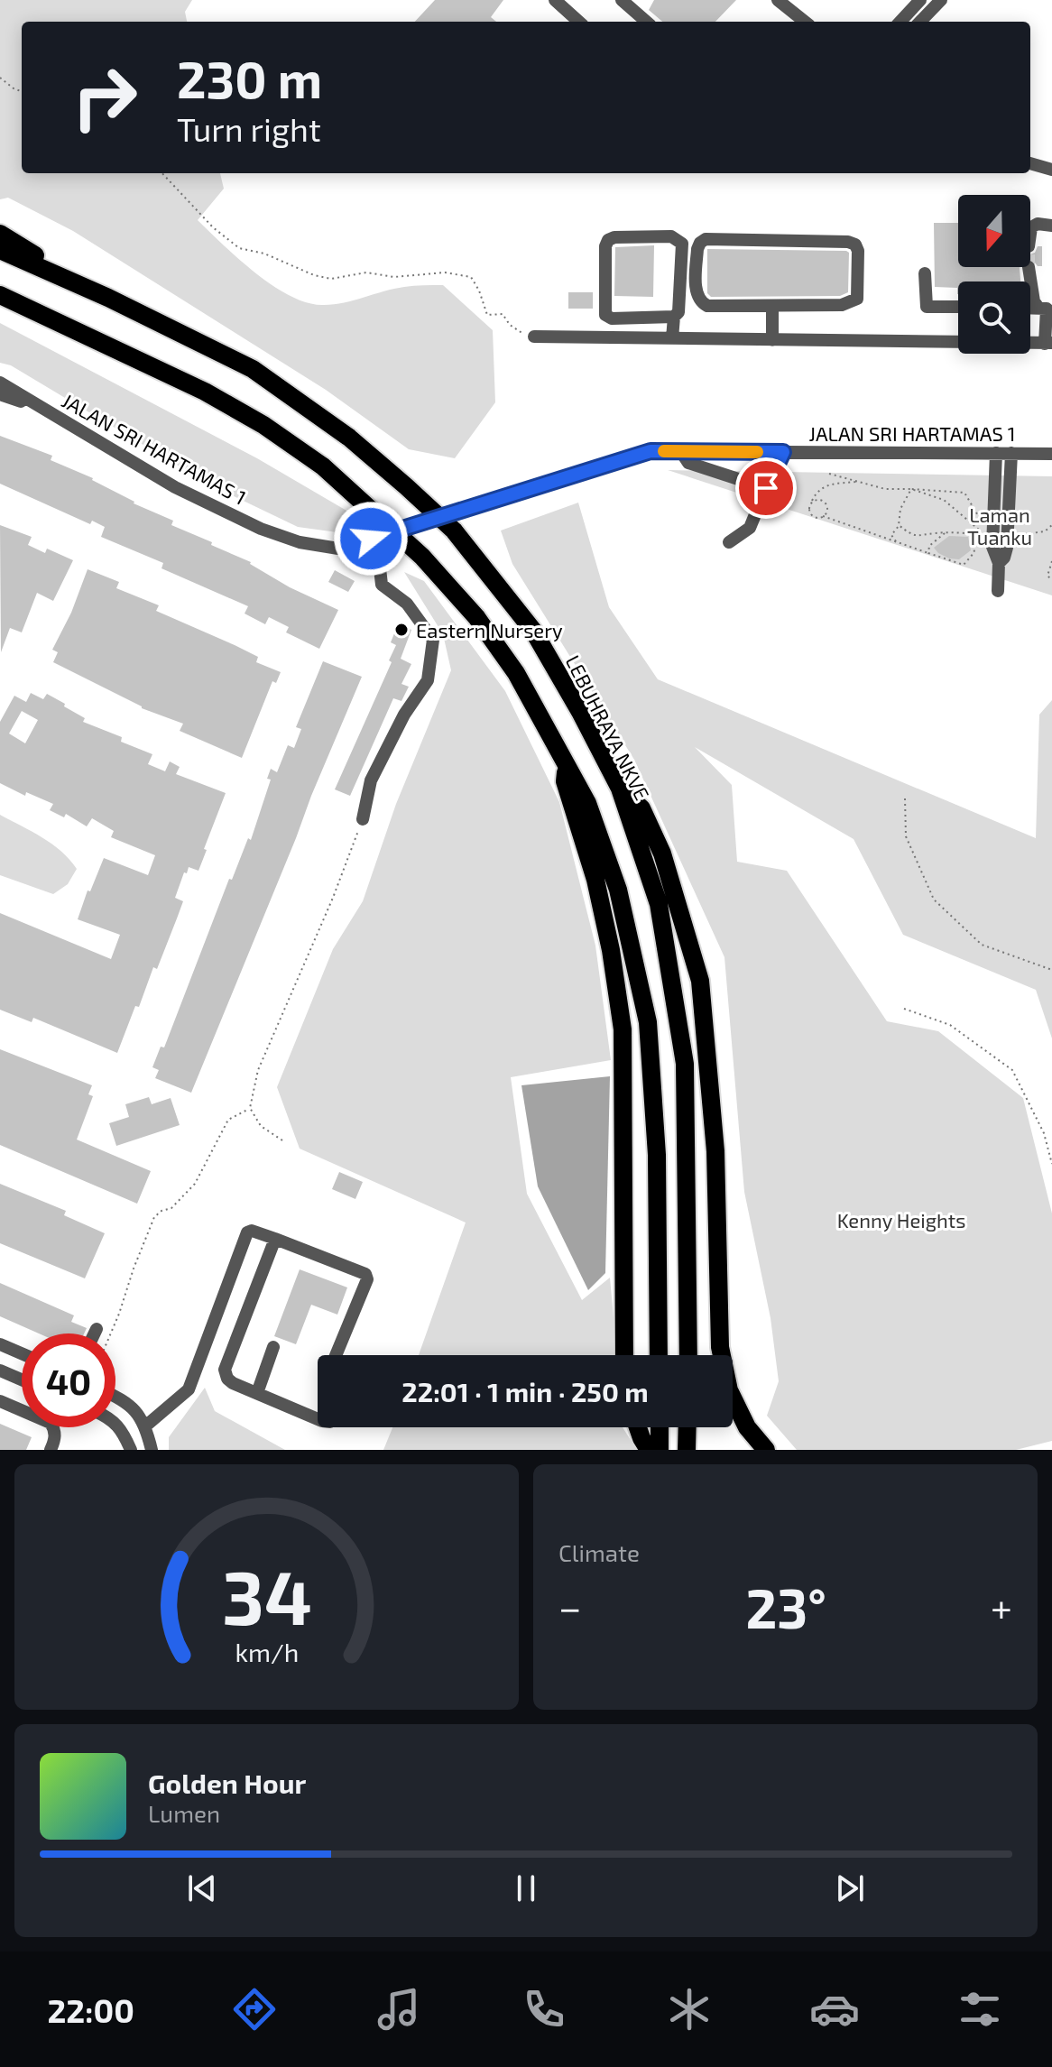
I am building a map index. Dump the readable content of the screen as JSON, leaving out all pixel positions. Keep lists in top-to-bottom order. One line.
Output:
{"streets":{"highway":["LEBUHRAYA NKVE"],"street":["JALAN SRI HARTAMAS 1"]},"parks":["Laman Tuanku","Kenny Heights"],"places":["Eastern Nursery"],"north":"bottom","page":{"turn":["230 m","Turn right"],"limit":"40","trip":"22:01 · 1 min · 250 m","tile":"Climate","heat":["−","23°","+"],"song":["Golden Hour","Lumen"],"tabs":"22:00","gauge":["34","km/h"]}}
